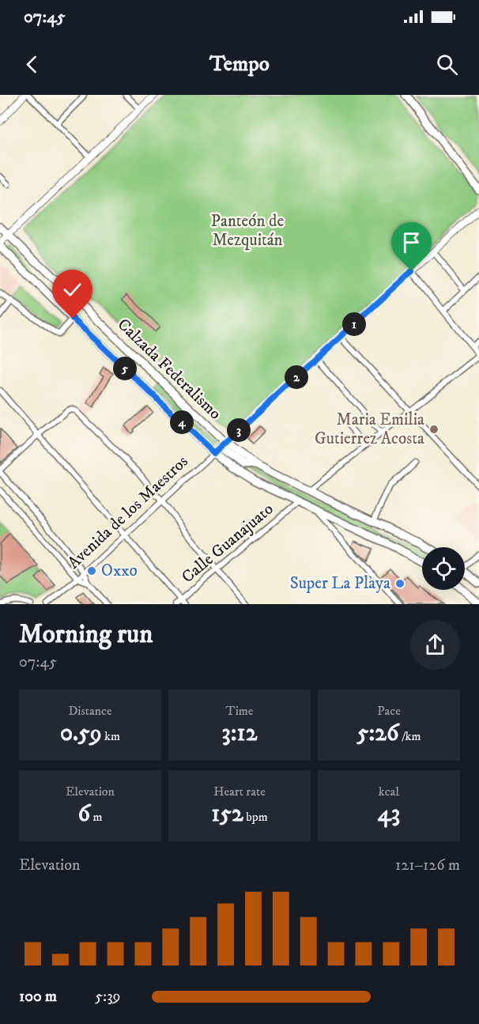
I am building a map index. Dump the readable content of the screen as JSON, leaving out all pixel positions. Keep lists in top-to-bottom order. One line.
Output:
{"streets":{"main road":["Calzada Federalismo"],"street":["Avenida de los Maestros","Calle Guanajuato"]},"crossings":[["Calzada Federalismo","Avenida de los Maestros"],["Calzada Federalismo","Calle Guanajuato"]],"parks":["Panteón de Mezquitán"],"places":["Maria Emilia Gutierrez Acosta","Oxxo","Super La Playa"],"page":{"status":"07:45","header":"Tempo","pins":["1","5","2","4","3"],"heading":["Morning run","07:45"],"stats":[["Distance","0.59 km"],["Time","3:12"],["Pace","5:26 /km"],["Elevation","6 m"],["Heart rate","152 bpm"],["kcal","43"]],"chart":["Elevation","121–126 m"],"list":[{"name":"100 m","note":"5:39"}]}}
